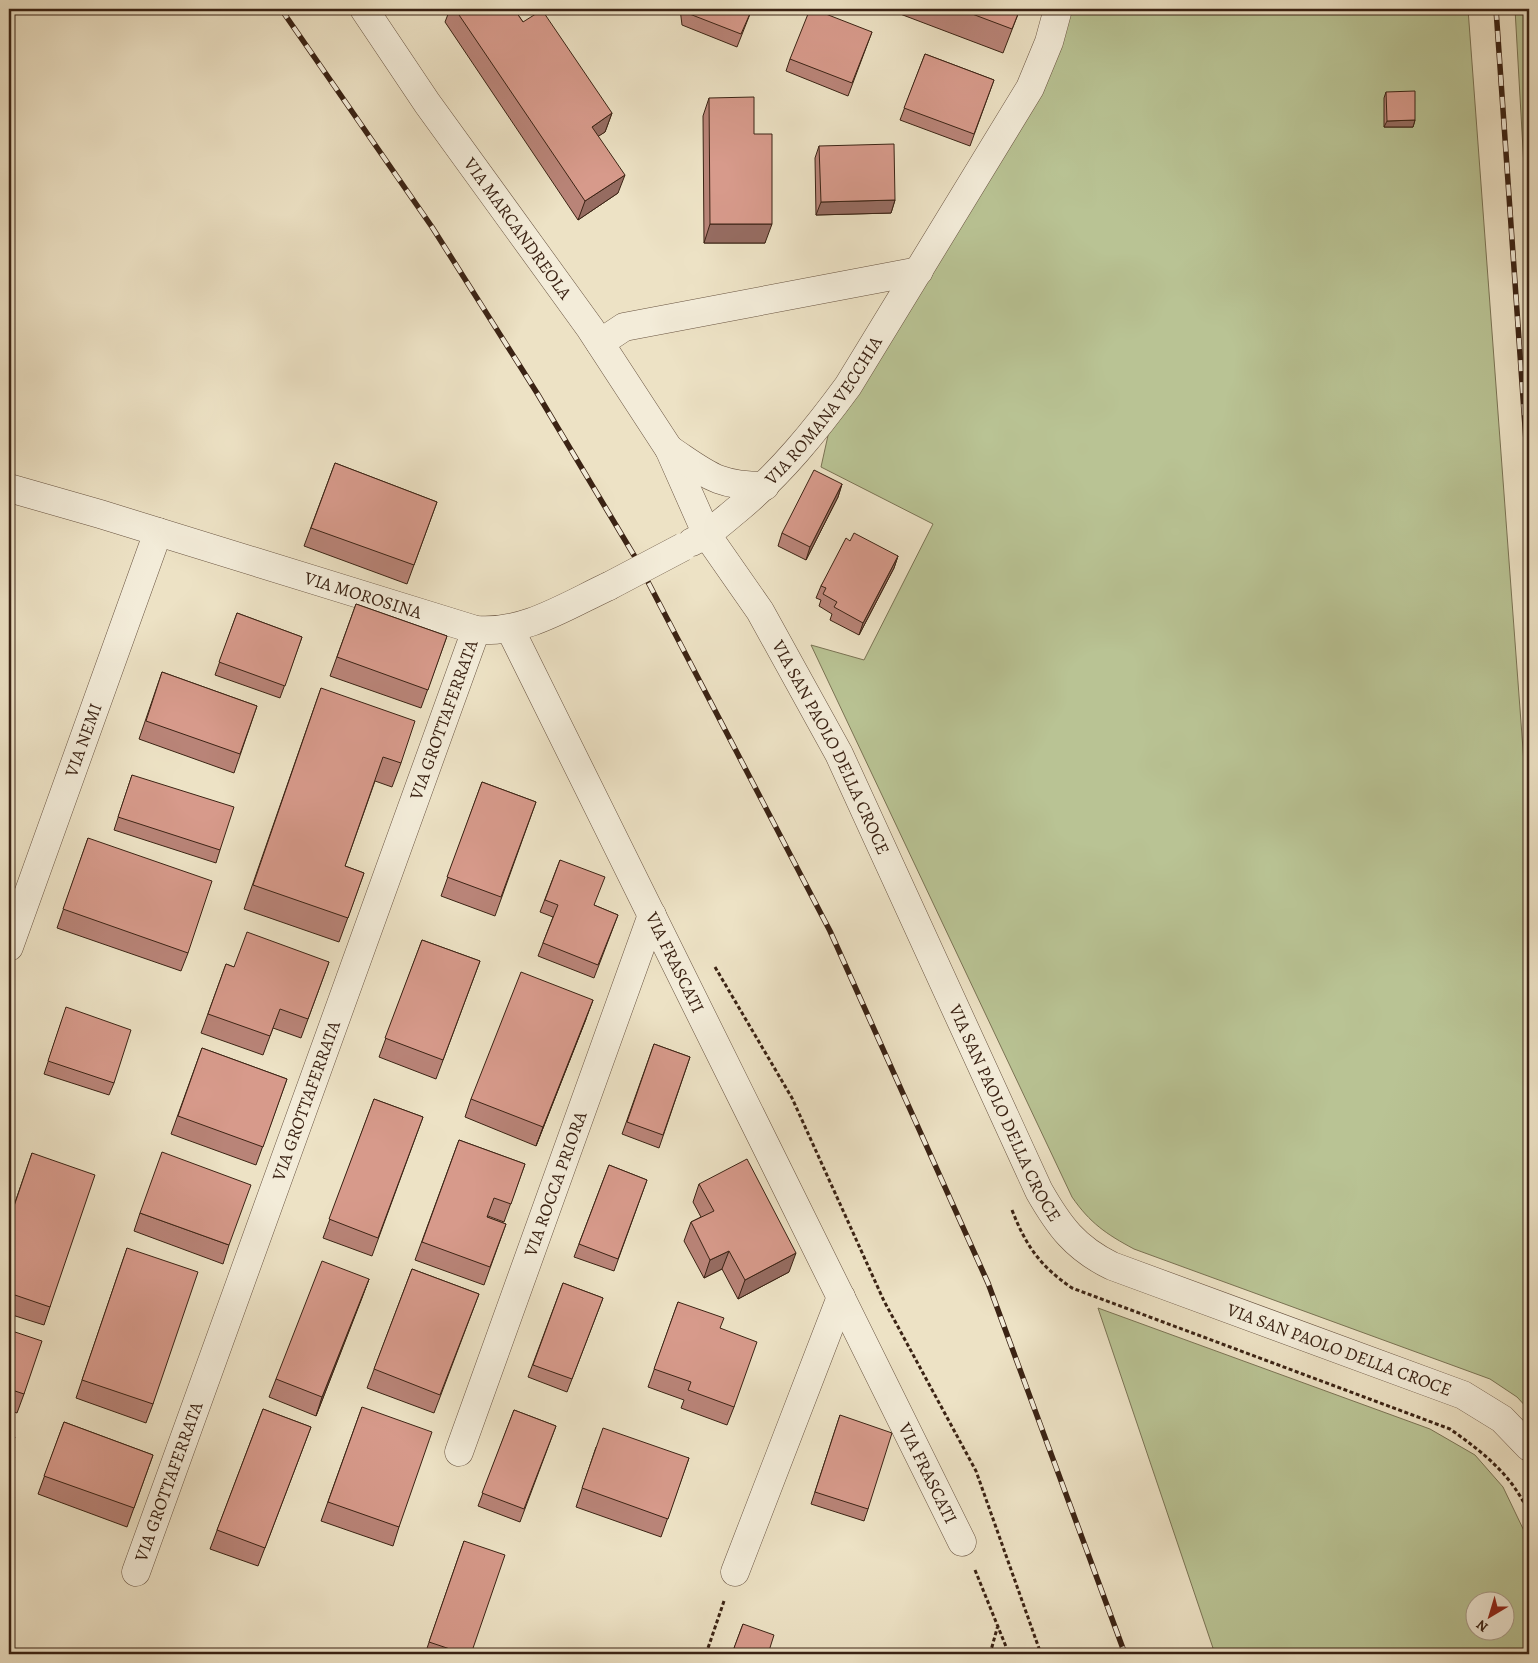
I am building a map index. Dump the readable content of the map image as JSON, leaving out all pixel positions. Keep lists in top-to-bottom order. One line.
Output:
{"streets":{"street":["VIA MARCANDREOLA","VIA ROMANA VECCHIA","VIA MOROSINA","VIA GROTTAFERRATA","VIA NEMI","VIA SAN PAOLO DELLA CROCE","VIA FRASCATI","VIA ROCCA PRIORA"]},"crossings":[["VIA MARCANDREOLA","VIA ROMANA VECCHIA"],["VIA MARCANDREOLA","VIA MOROSINA"],["VIA MARCANDREOLA","VIA SAN PAOLO DELLA CROCE"],["VIA ROMANA VECCHIA","VIA MOROSINA"],["VIA ROMANA VECCHIA","VIA SAN PAOLO DELLA CROCE"],["VIA MOROSINA","VIA GROTTAFERRATA"],["VIA MOROSINA","VIA NEMI"],["VIA MOROSINA","VIA SAN PAOLO DELLA CROCE"],["VIA MOROSINA","VIA FRASCATI"],["VIA FRASCATI","VIA ROCCA PRIORA"]],"north":"bottom left"}
